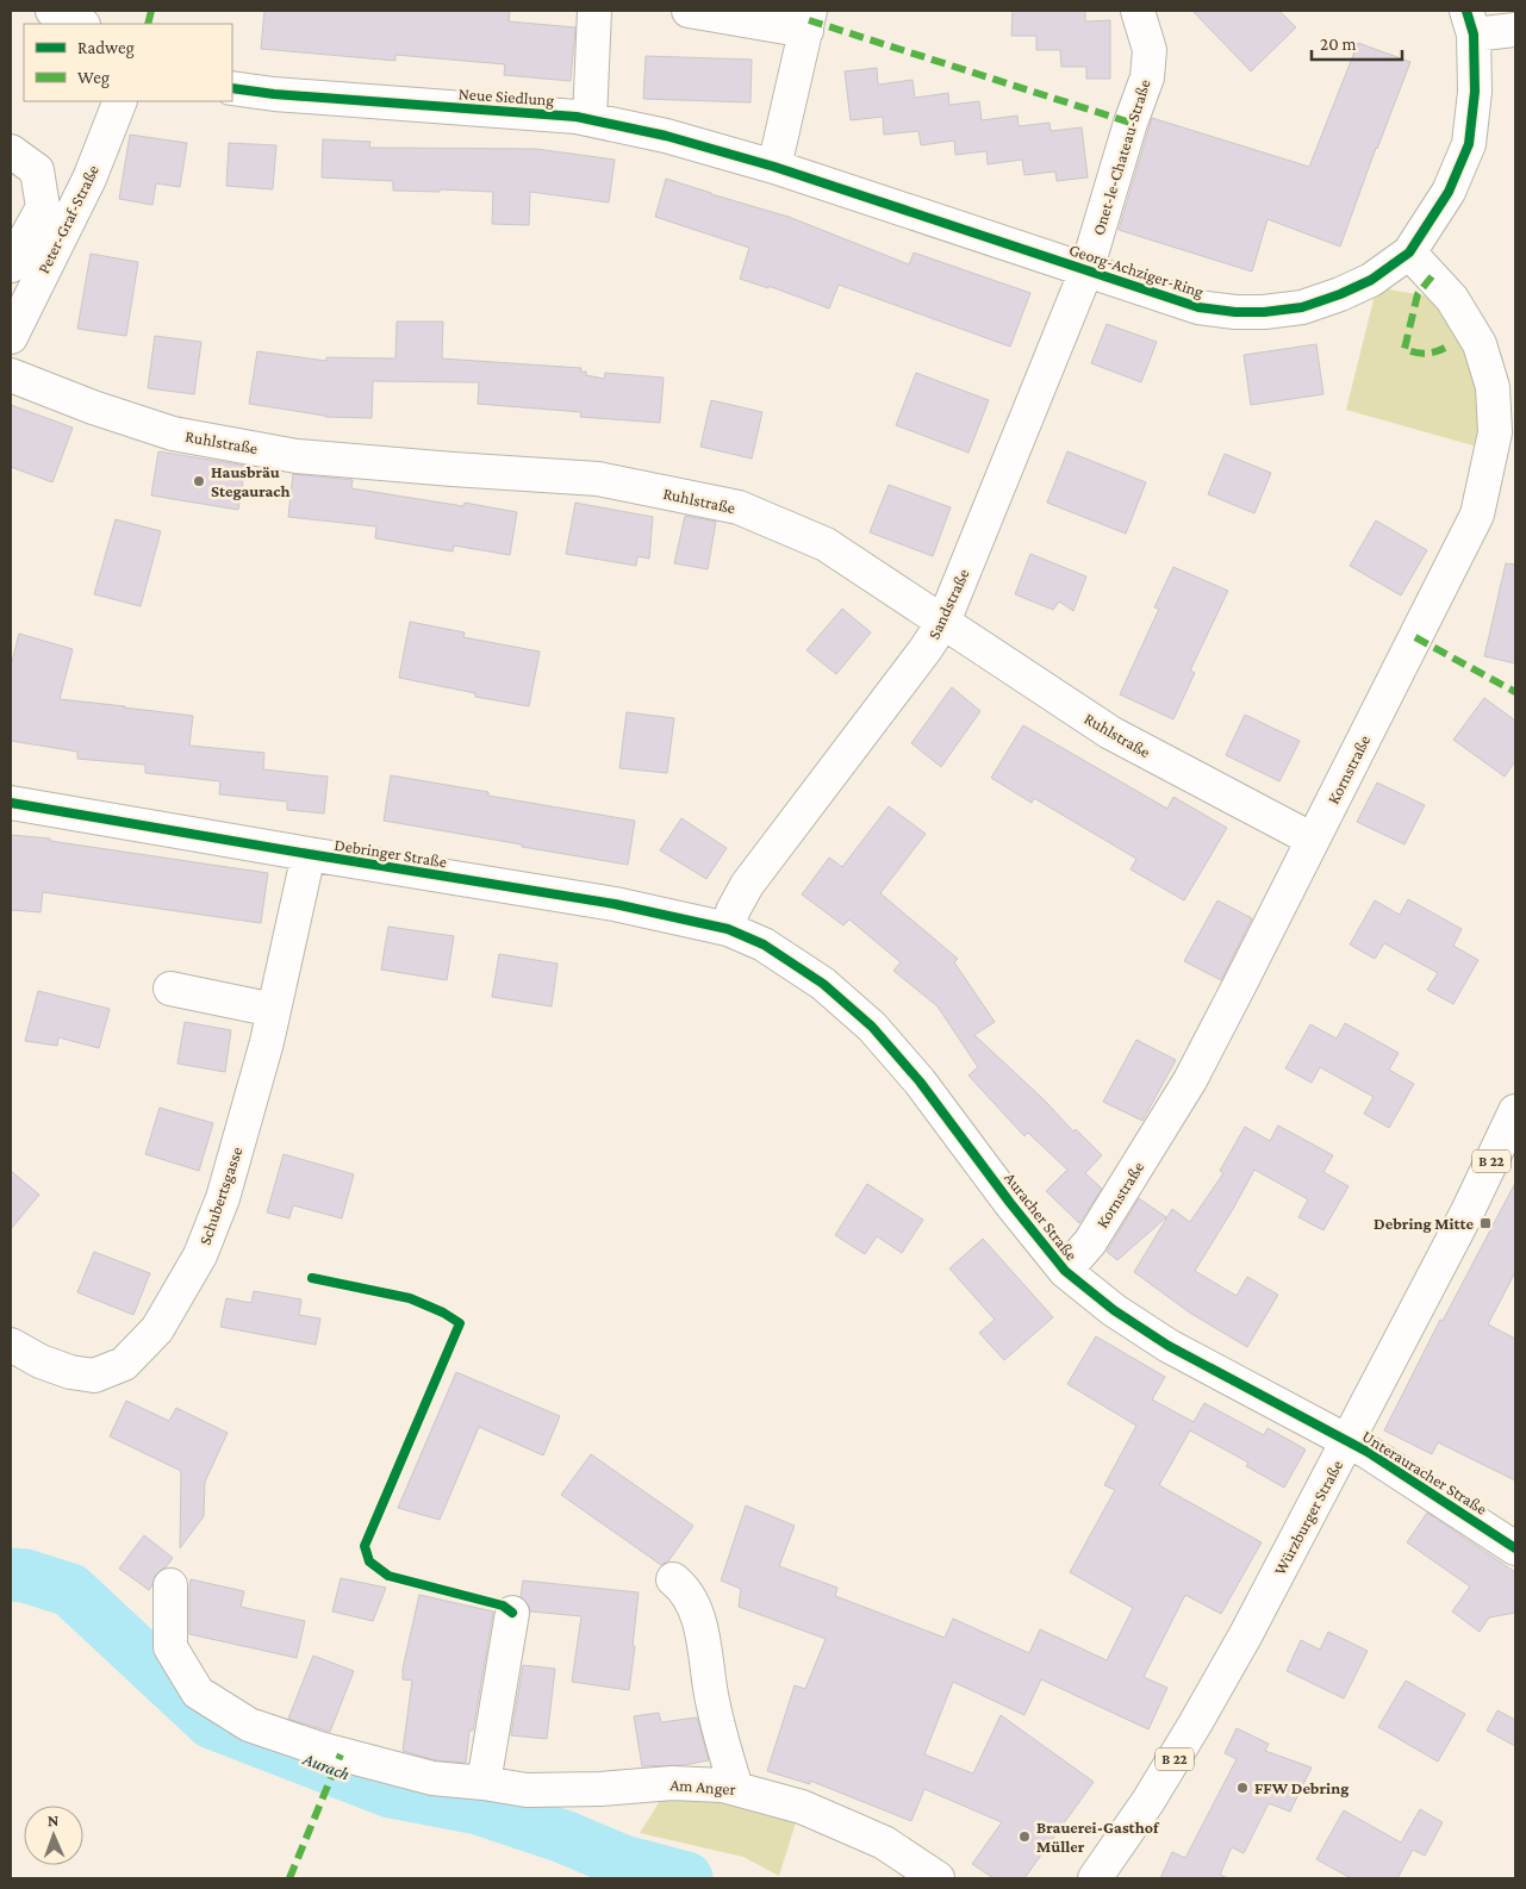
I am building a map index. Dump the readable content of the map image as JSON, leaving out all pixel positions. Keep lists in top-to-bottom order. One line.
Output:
{"streets":{"street":["Neue Siedlung","Onet-le-Chateau-Straße","Peter-Graf-Straße","Georg-Achziger-Ring","Ruhlstraße","Sandstraße","Kornstraße","Debringer Straße","B 22","Schubertsgasse","Auracher Straße","Unterauracher Straße","Würzburger Straße","Am Anger"]},"crossings":[["Neue Siedlung","Georg-Achziger-Ring"],["Onet-le-Chateau-Straße","Georg-Achziger-Ring"],["Onet-le-Chateau-Straße","Sandstraße"],["Georg-Achziger-Ring","Sandstraße"],["Georg-Achziger-Ring","Kornstraße"],["Ruhlstraße","Sandstraße"],["Ruhlstraße","Kornstraße"],["Sandstraße","Debringer Straße"],["Kornstraße","Auracher Straße"],["Debringer Straße","Schubertsgasse"],["Debringer Straße","Auracher Straße"],["Auracher Straße","Unterauracher Straße"],["Auracher Straße","Würzburger Straße"],["Unterauracher Straße","Würzburger Straße"]],"water":["Aurach"],"places":{"other":["Hausbräu Stegaurach","FFW Debring","Brauerei-Gasthof Müller"],"transit":["Debring Mitte"]},"legend":["Radweg","Weg"],"scale_bar":"20 m","north":"top"}
